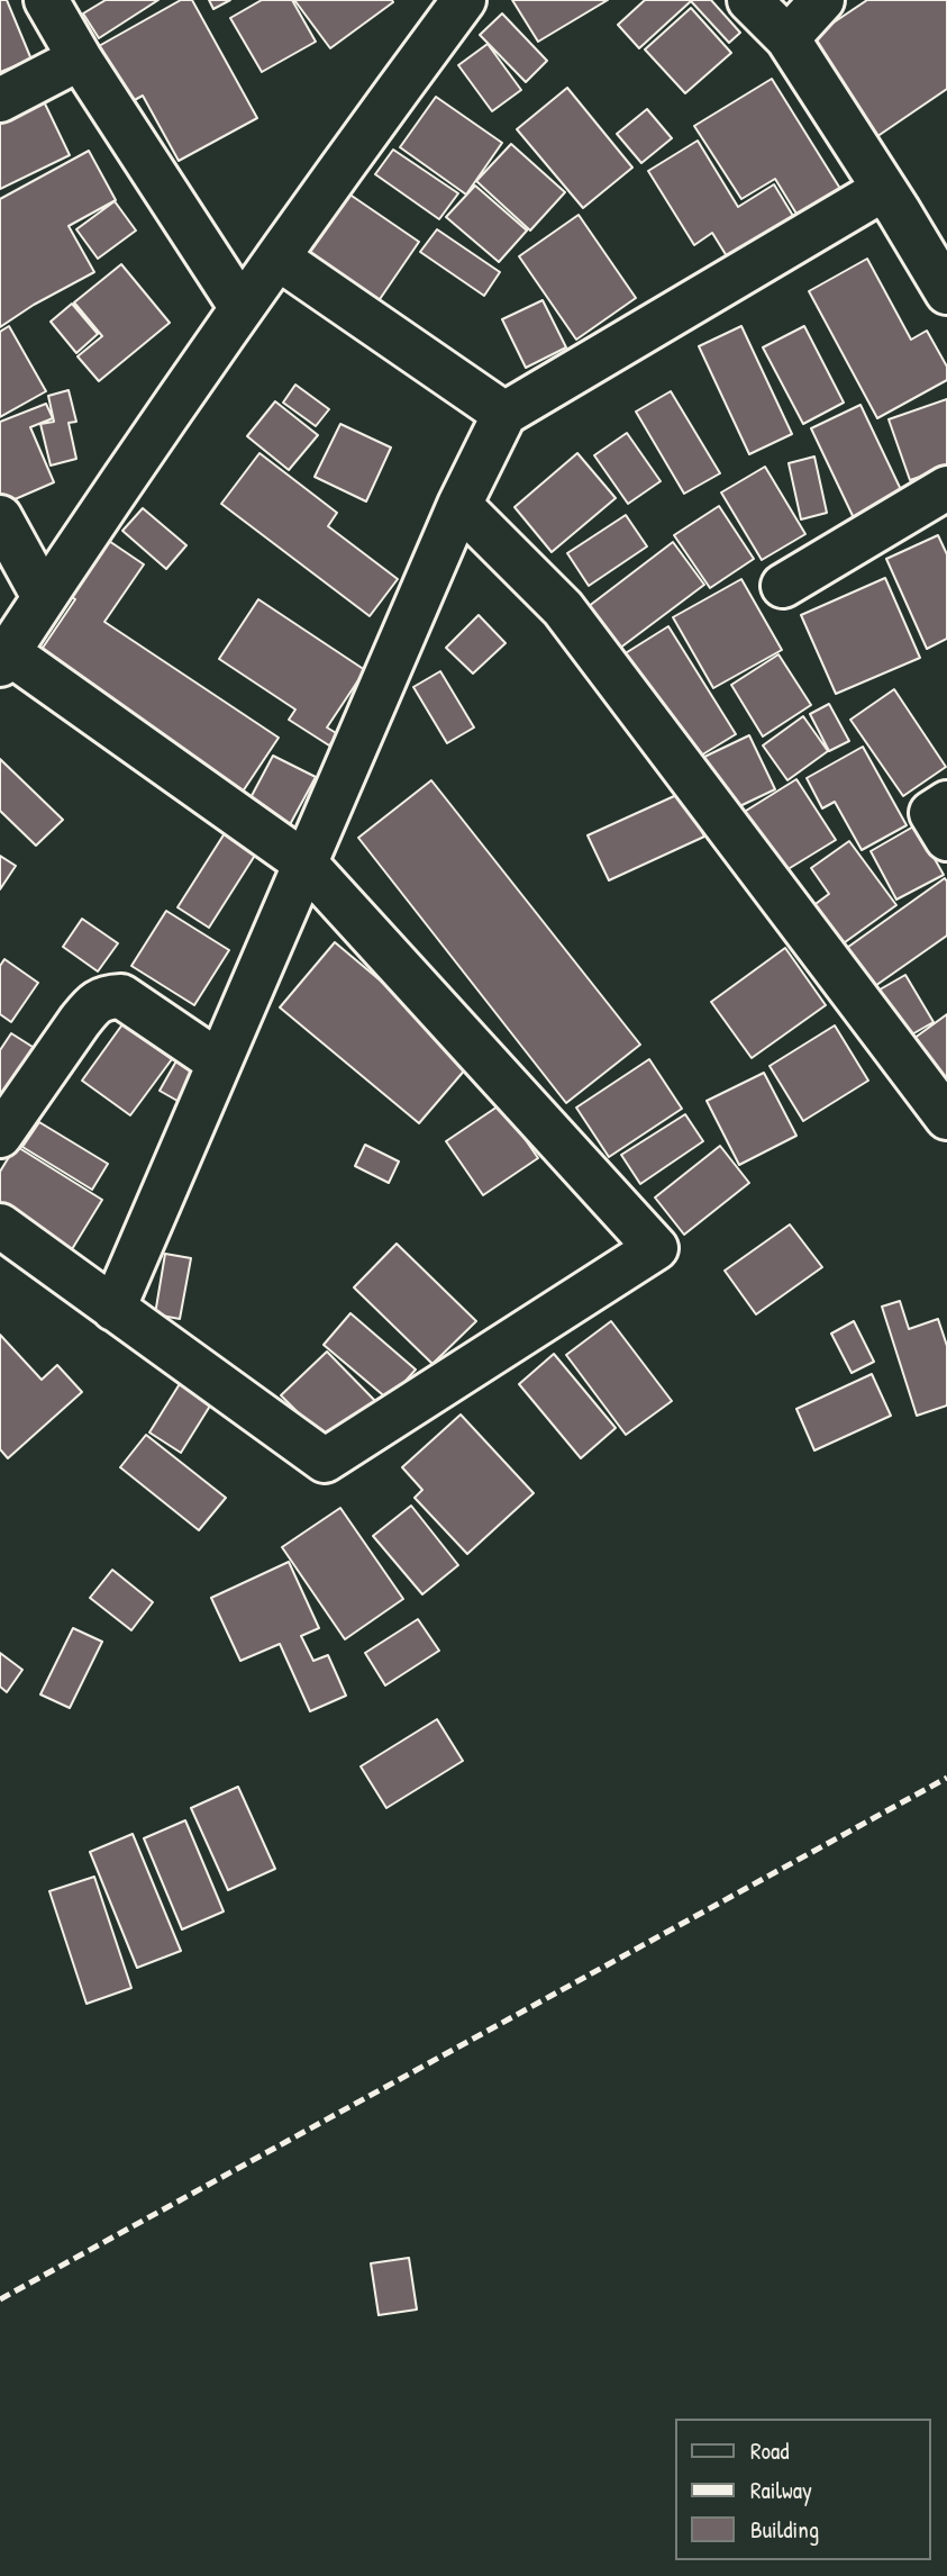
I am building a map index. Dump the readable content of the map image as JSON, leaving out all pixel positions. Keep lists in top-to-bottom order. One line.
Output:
{"legend":["Road","Railway","Building"]}
